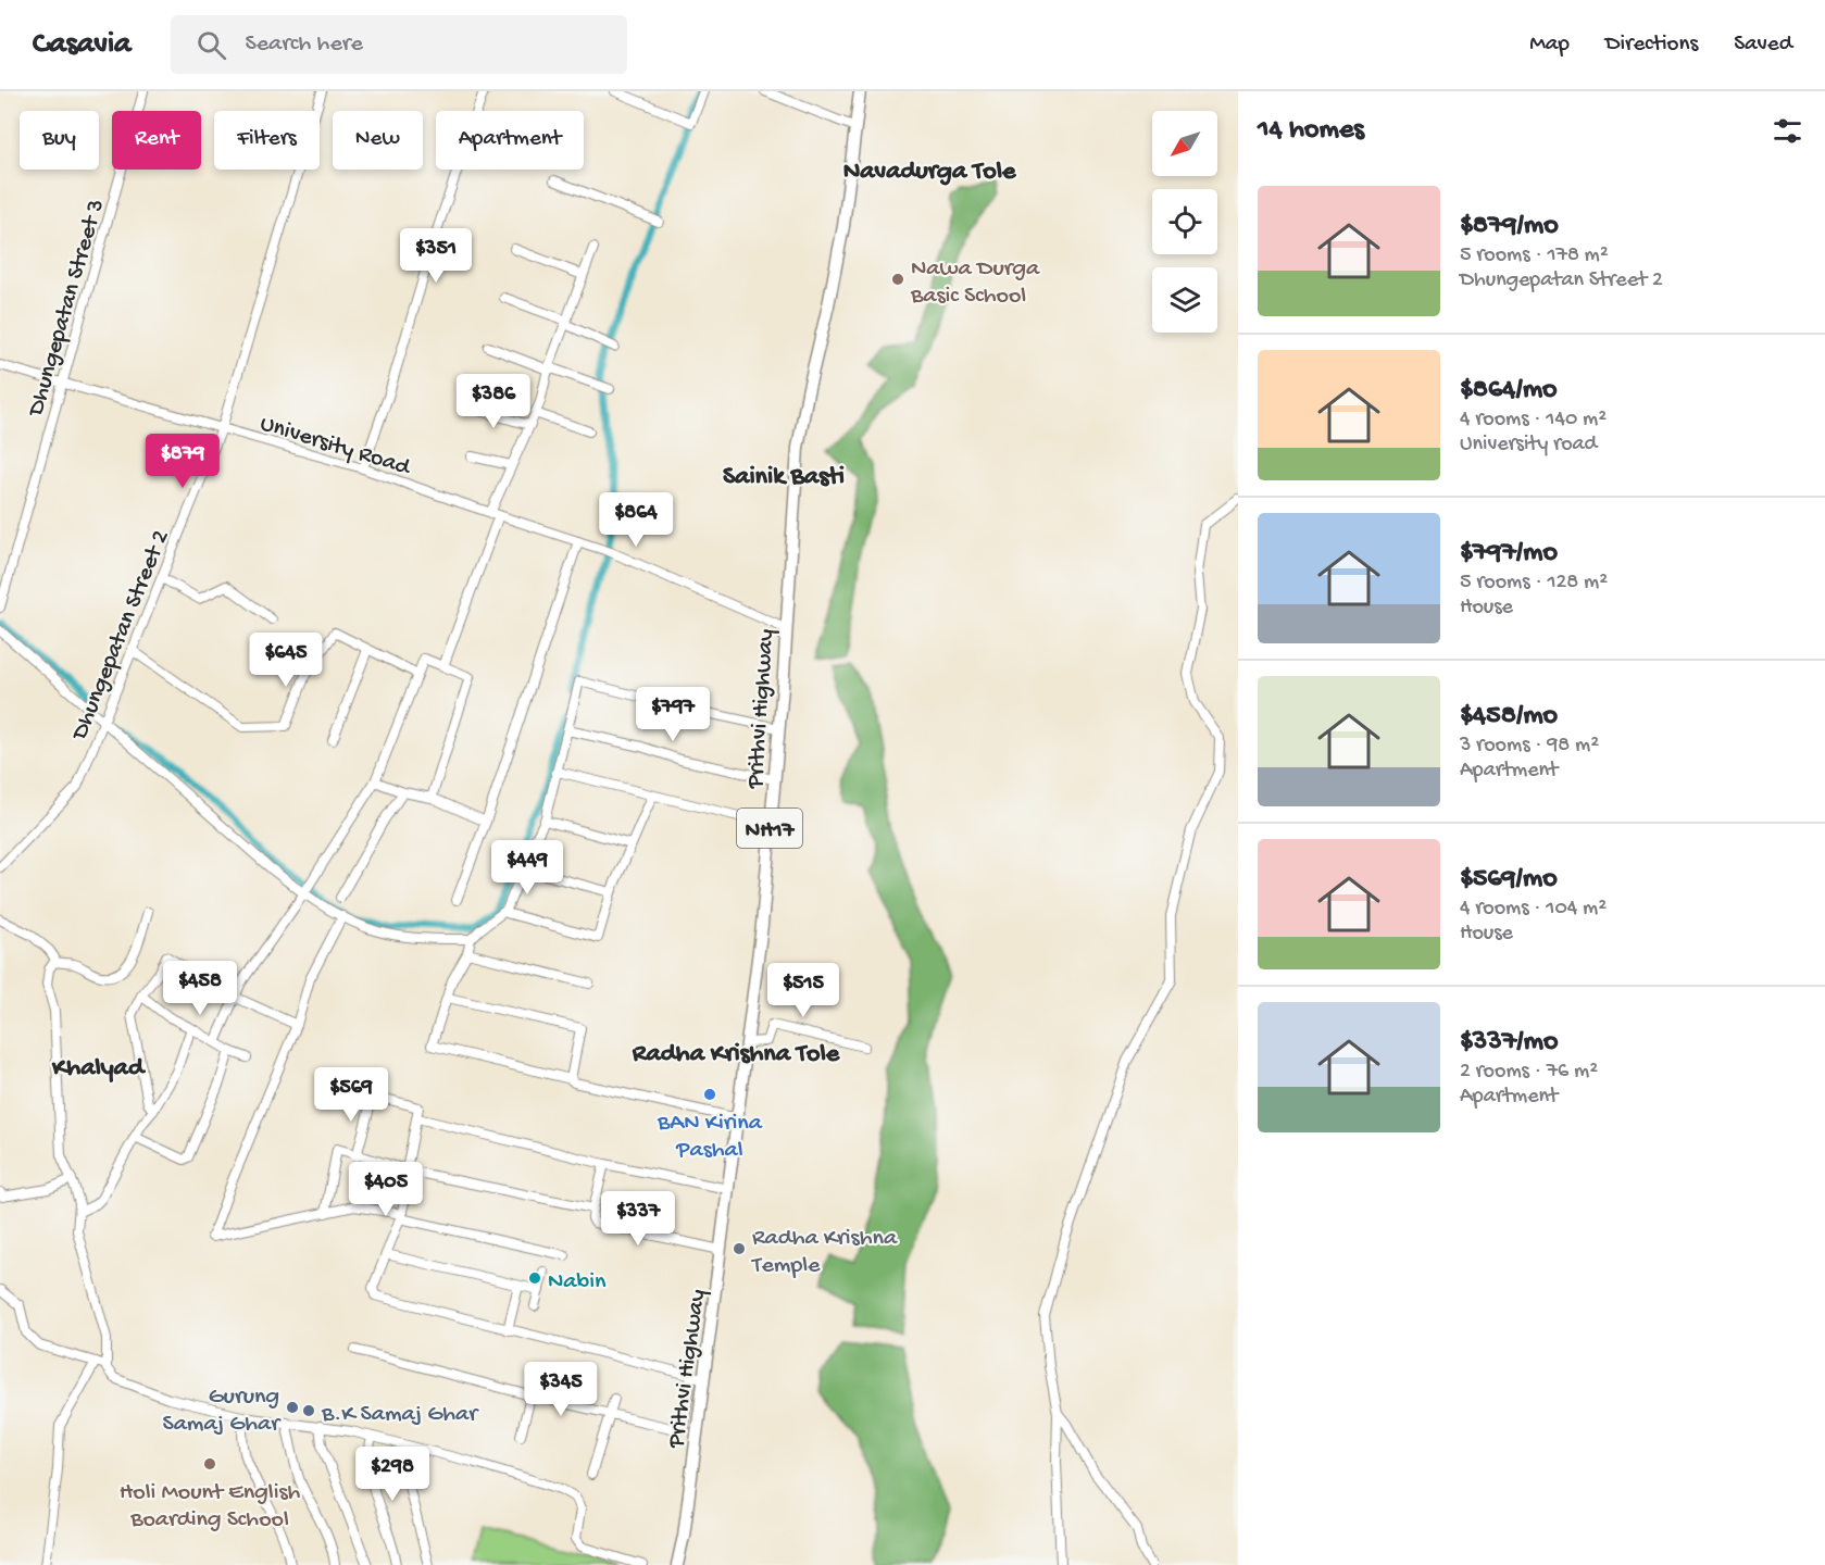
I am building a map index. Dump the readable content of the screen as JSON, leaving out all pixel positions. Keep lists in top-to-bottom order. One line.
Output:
{"streets":{"highway":["Prithvi Highway","NH17"],"street":["Dhungepatan Street 3","University Road","Dhungepatan Street 2"]},"crossings":[["Dhungepatan Street 3","University Road"],["University Road","Dhungepatan Street 2"]],"districts":["Navadurga Tole","Sainik Basti","Radha Krishna Tole","Khalyad"],"places":["Nawa Durga Basic School","BAN Kirina Pashal","Radha Krishna Temple","Nabin","Gurung Samaj Ghar","B.K Samaj Ghar","Holi Mount English Boarding School"],"north":"bottom left","page":{"header":"Casavia","search":"Search here","nav":["Map","Directions","Saved"],"heading":"14 homes","chip":["Buy","Rent","Filters","New","Apartment"],"list":[{"name":"$879/mo","note":"5 rooms · 178 m² · Dhungepatan Street 2"},{"name":"$864/mo","note":"4 rooms · 140 m² · University road"},{"name":"$797/mo","note":"5 rooms · 128 m² · House"},{"name":"$458/mo","note":"3 rooms · 98 m² · Apartment"},{"name":"$569/mo","note":"4 rooms · 104 m² · House"},{"name":"$337/mo","note":"2 rooms · 76 m² · Apartment"}],"price":["$351","$386","$879","$864","$645","$797","$449","$458","$515","$569","$405","$337","$345","$298"]}}
